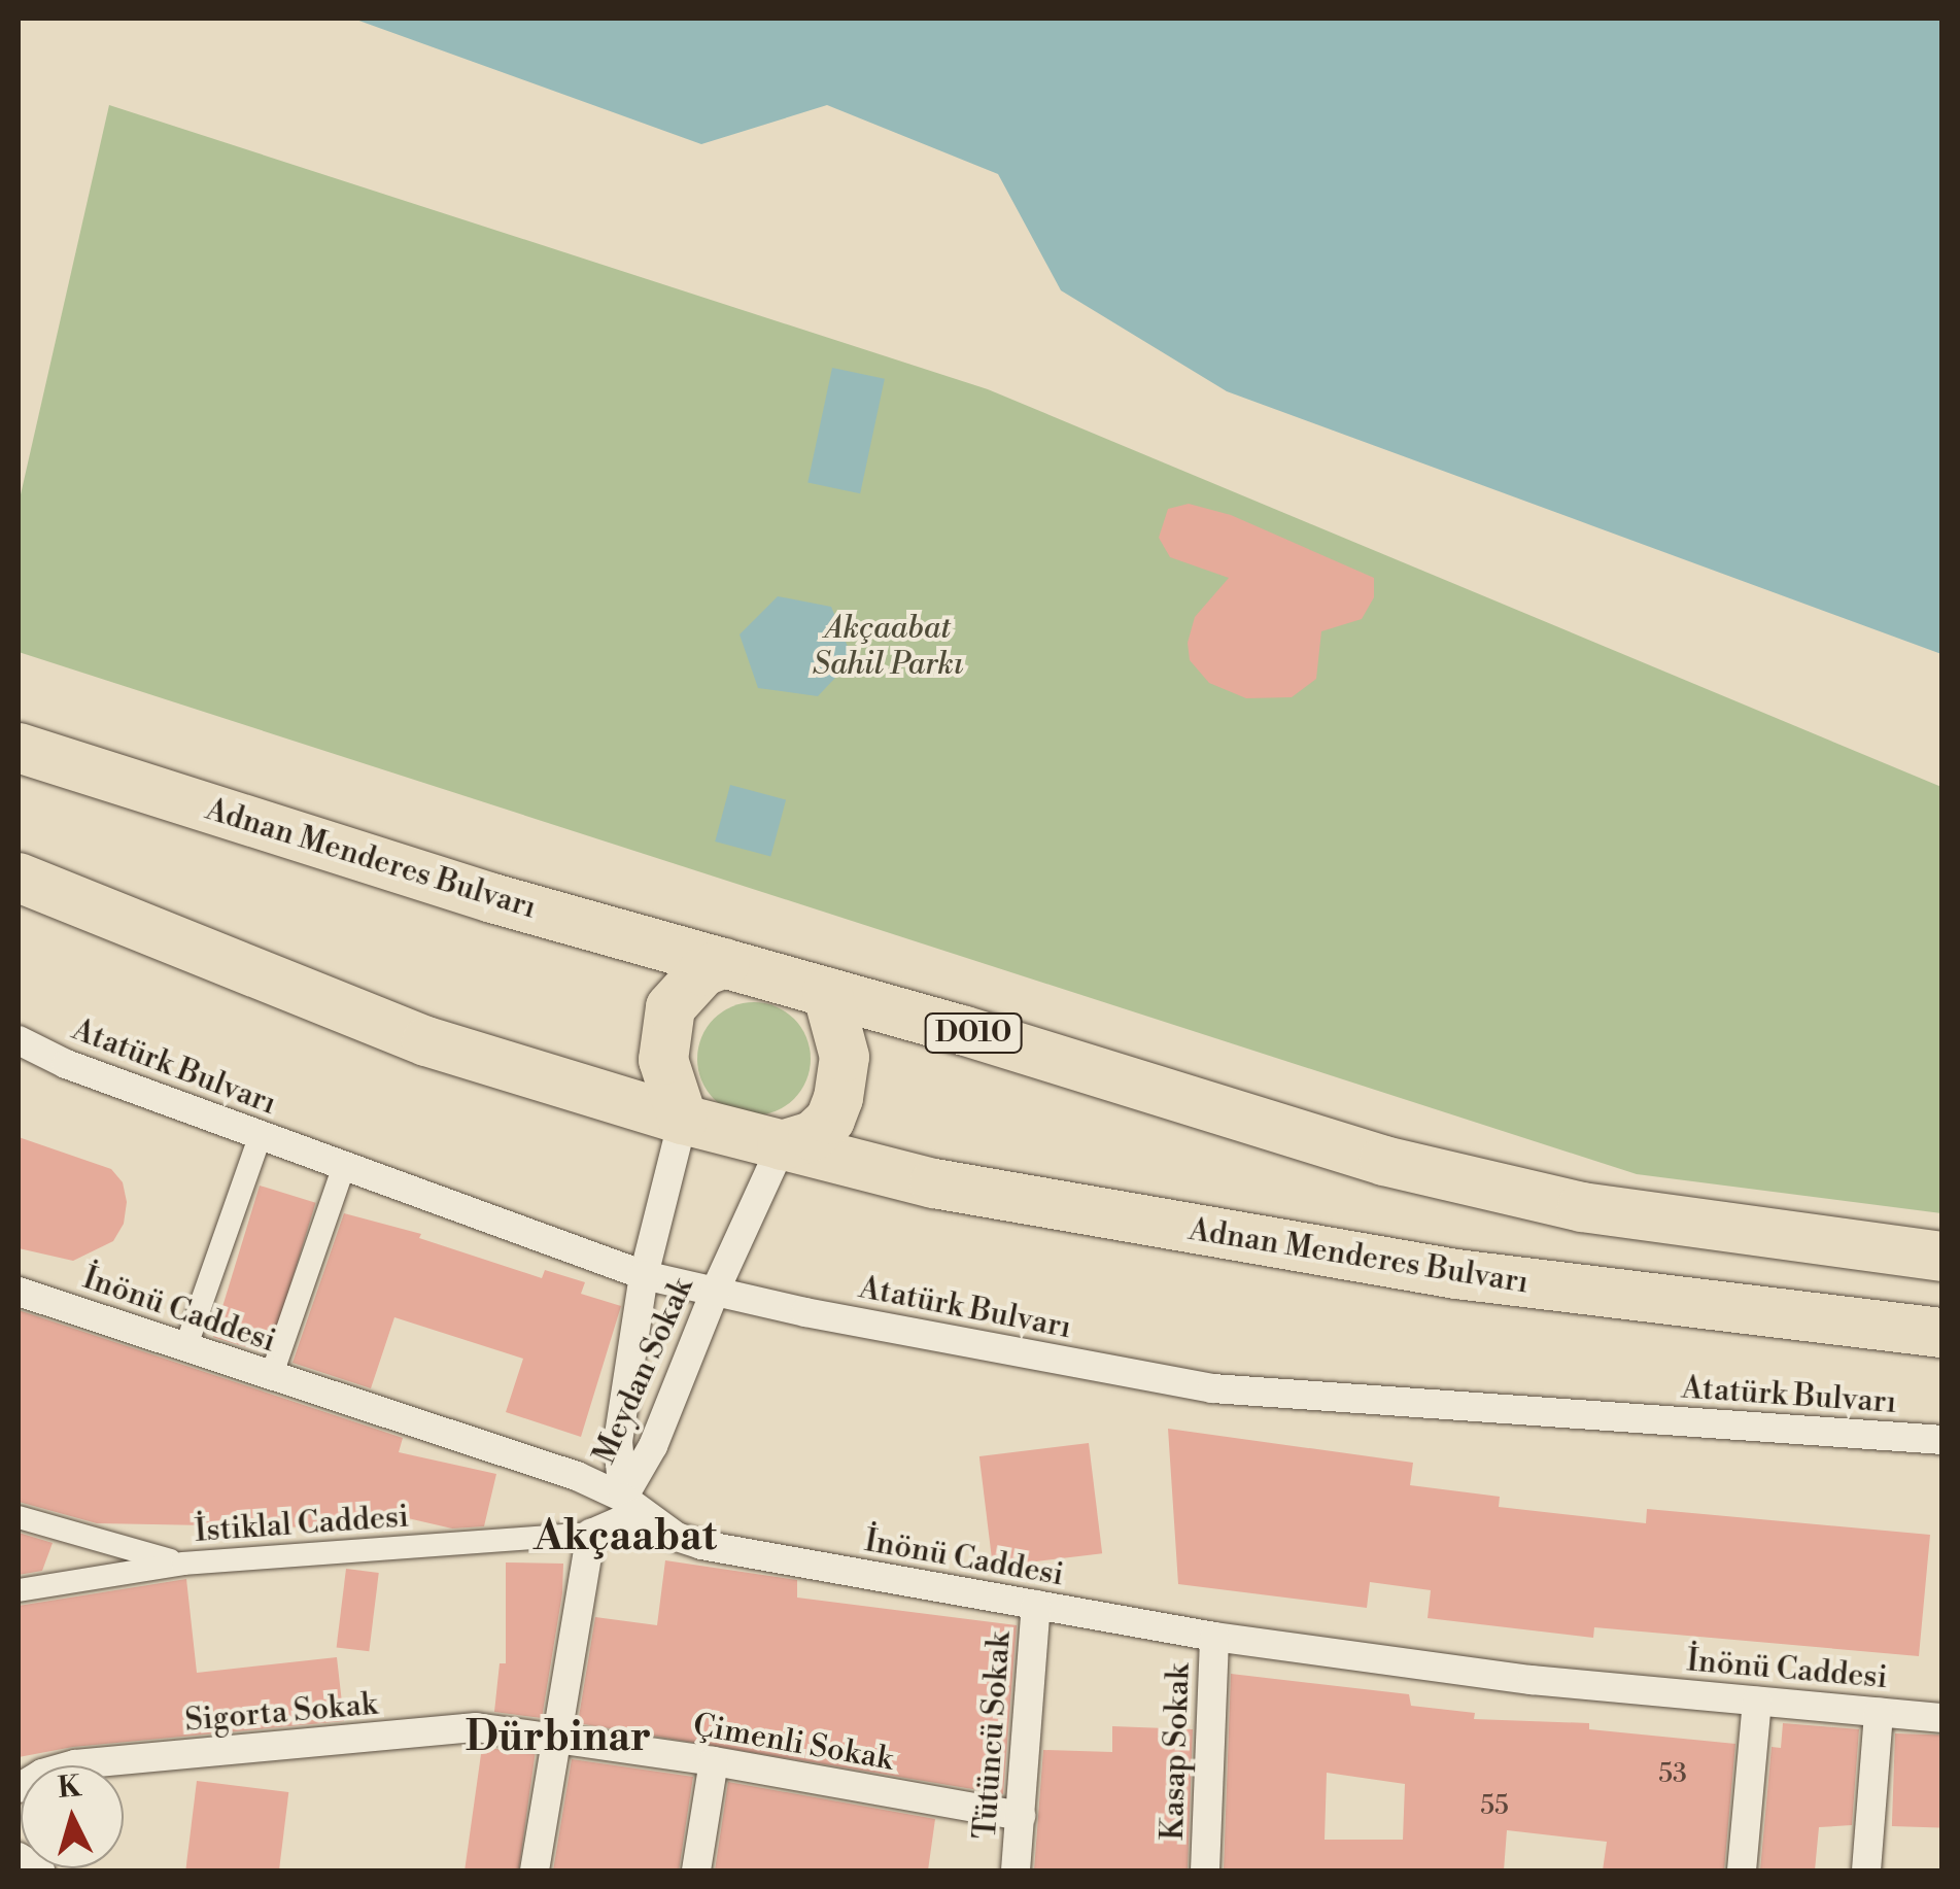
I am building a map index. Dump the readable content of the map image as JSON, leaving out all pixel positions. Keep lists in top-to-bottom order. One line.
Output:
{"streets":{"highway":["Adnan Menderes Bulvarı","D010"],"street":["Atatürk Bulvarı","İnönü Caddesi","Meydan Sokak","İstiklal Caddesi","Sigorta Sokak","Tütüncü Sokak","Çimenli Sokak","Kasap Sokak"]},"crossings":[["Adnan Menderes Bulvarı","Meydan Sokak"],["Atatürk Bulvarı","Meydan Sokak"],["İnönü Caddesi","Meydan Sokak"],["İnönü Caddesi","Tütüncü Sokak"],["İnönü Caddesi","Kasap Sokak"],["Sigorta Sokak","Çimenli Sokak"],["Tütüncü Sokak","Çimenli Sokak"]],"districts":["Akçaabat","Dürbinar"],"parks":["Akçaabat Sahil Parkı"],"house_numbers":["53","55"],"north":"top"}
